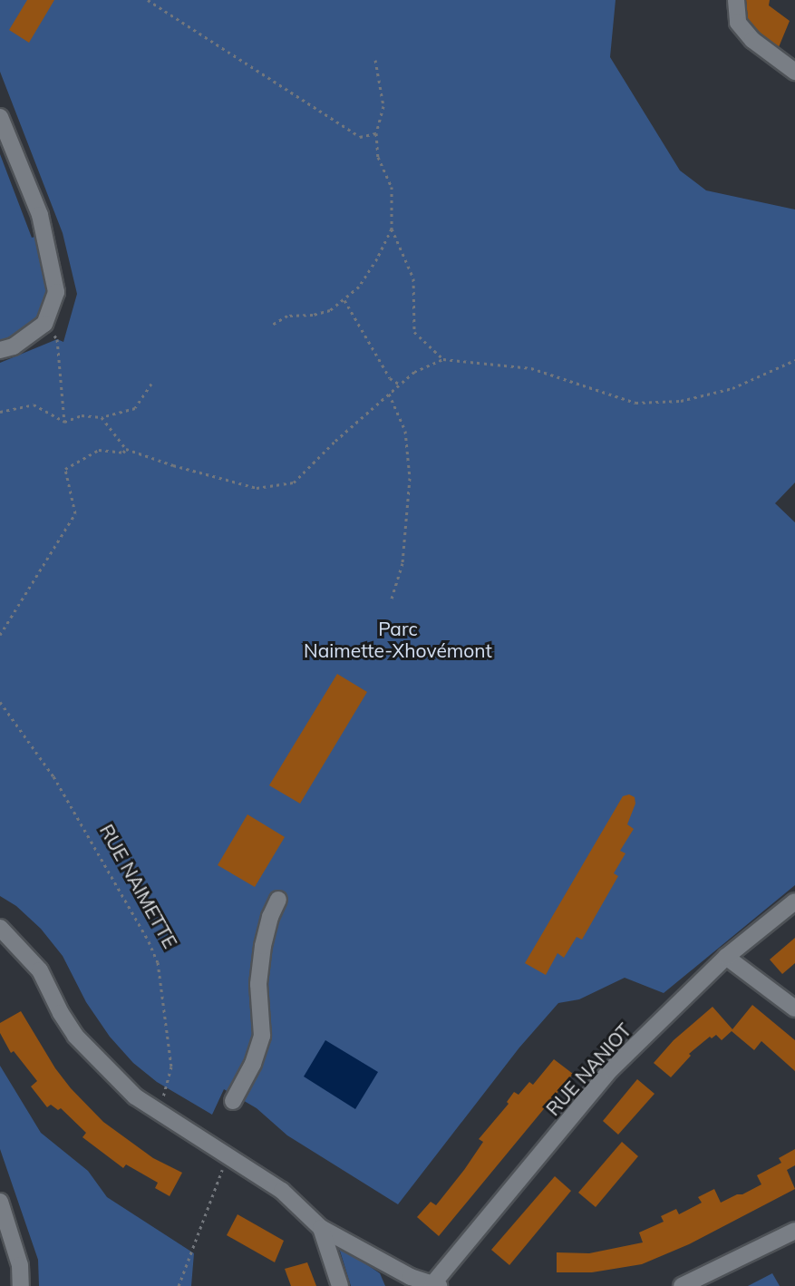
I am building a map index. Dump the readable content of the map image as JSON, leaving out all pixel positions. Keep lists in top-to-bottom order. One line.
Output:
{"streets":{"street":["RUE NANIOT"],"path":["RUE NAIMETTE"]},"parks":["Parc Naimette-Xhovémont"]}
